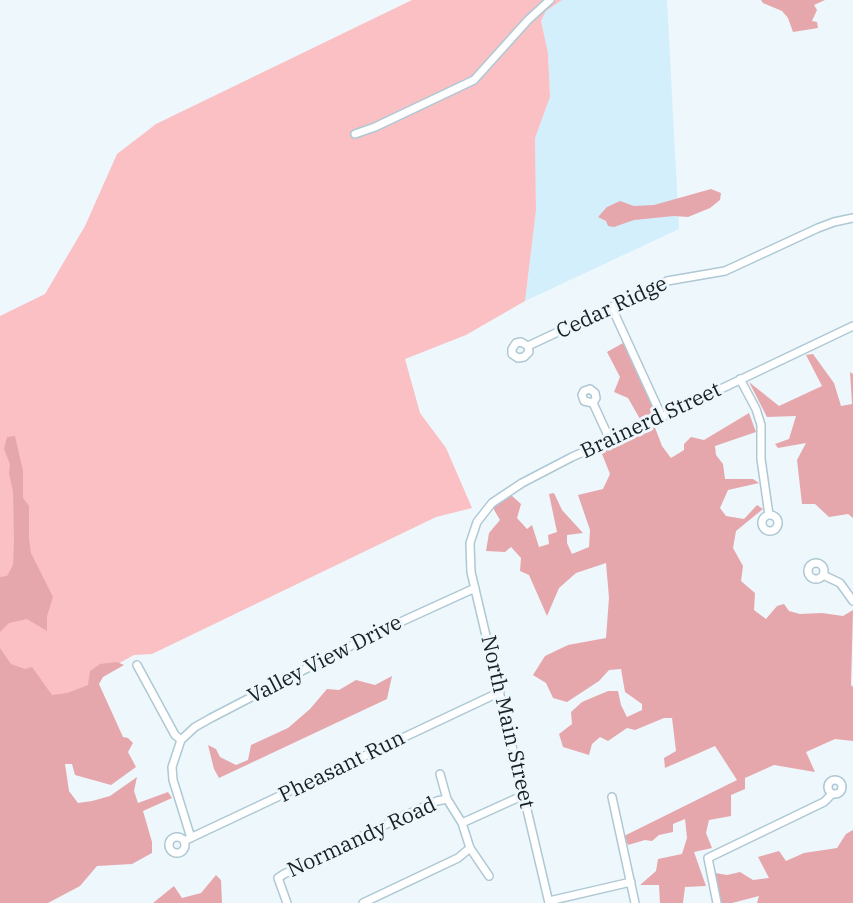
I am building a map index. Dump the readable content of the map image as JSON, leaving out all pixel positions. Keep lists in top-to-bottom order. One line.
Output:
{"streets":{"street":["Cedar Ridge","Brainerd Street","Valley View Drive","North Main Street","Pheasant Run","Normandy Road"]},"crossings":[["Brainerd Street","North Main Street"],["Valley View Drive","North Main Street"],["Valley View Drive","Pheasant Run"],["North Main Street","Pheasant Run"]]}
